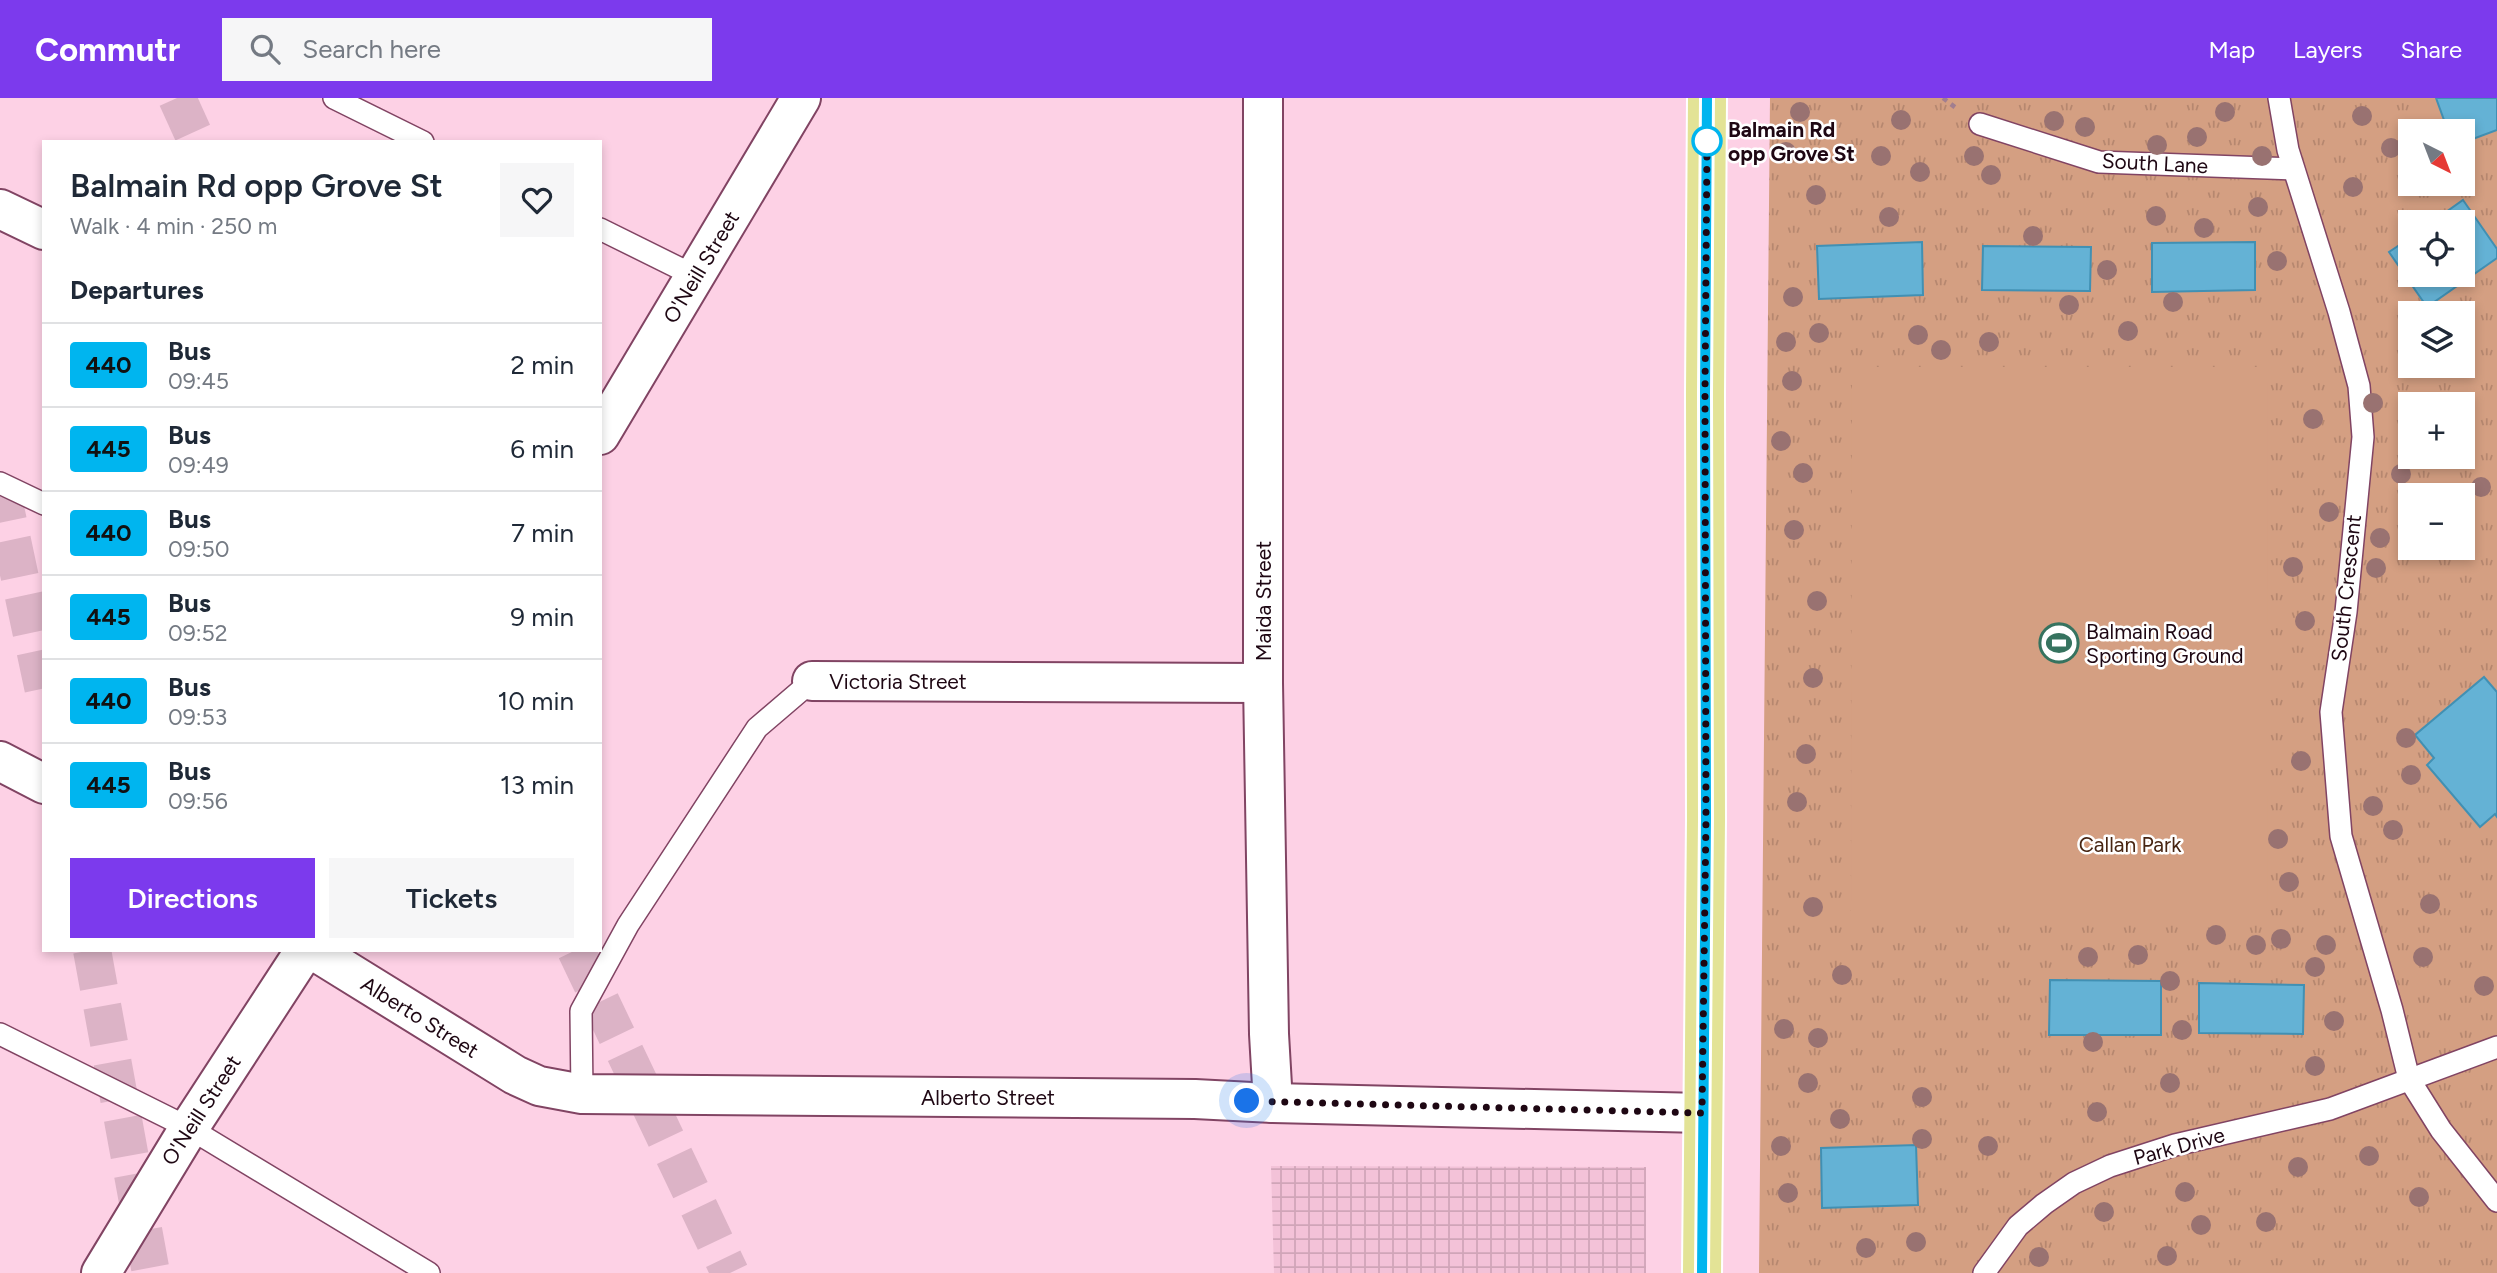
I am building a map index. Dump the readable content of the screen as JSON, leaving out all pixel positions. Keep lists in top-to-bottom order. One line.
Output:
{"streets":{"street":["O'Neill Street","Maida Street","Victoria Street","Alberto Street"],"lane":["South Lane","South Crescent","Park Drive"]},"crossings":[["South Lane","South Crescent"],["South Crescent","Park Drive"],["Maida Street","Victoria Street"],["Maida Street","Alberto Street"],["Victoria Street","Alberto Street"]],"parks":["Callan Park"],"places":{"other":["Balmain Rd opp Grove St"],"sports":["Balmain Road Sporting Ground"]},"lines":["bus line 440"],"north":"bottom right","page":{"header":"Commutr","search":"Search here","nav":["Map","Layers","Share"],"map_buttons":["+","−"],"heading":[["Balmain Rd opp Grove St","Walk · 4 min · 250 m"],"Departures"],"list":[{"mark":"440","name":"Bus","note":"09:45","value":"2 min"},{"mark":"445","name":"Bus","note":"09:49","value":"6 min"},{"mark":"440","name":"Bus","note":"09:50","value":"7 min"},{"mark":"445","name":"Bus","note":"09:52","value":"9 min"},{"mark":"440","name":"Bus","note":"09:53","value":"10 min"},{"mark":"445","name":"Bus","note":"09:56","value":"13 min"}],"buttons":["Directions","Tickets"]}}
